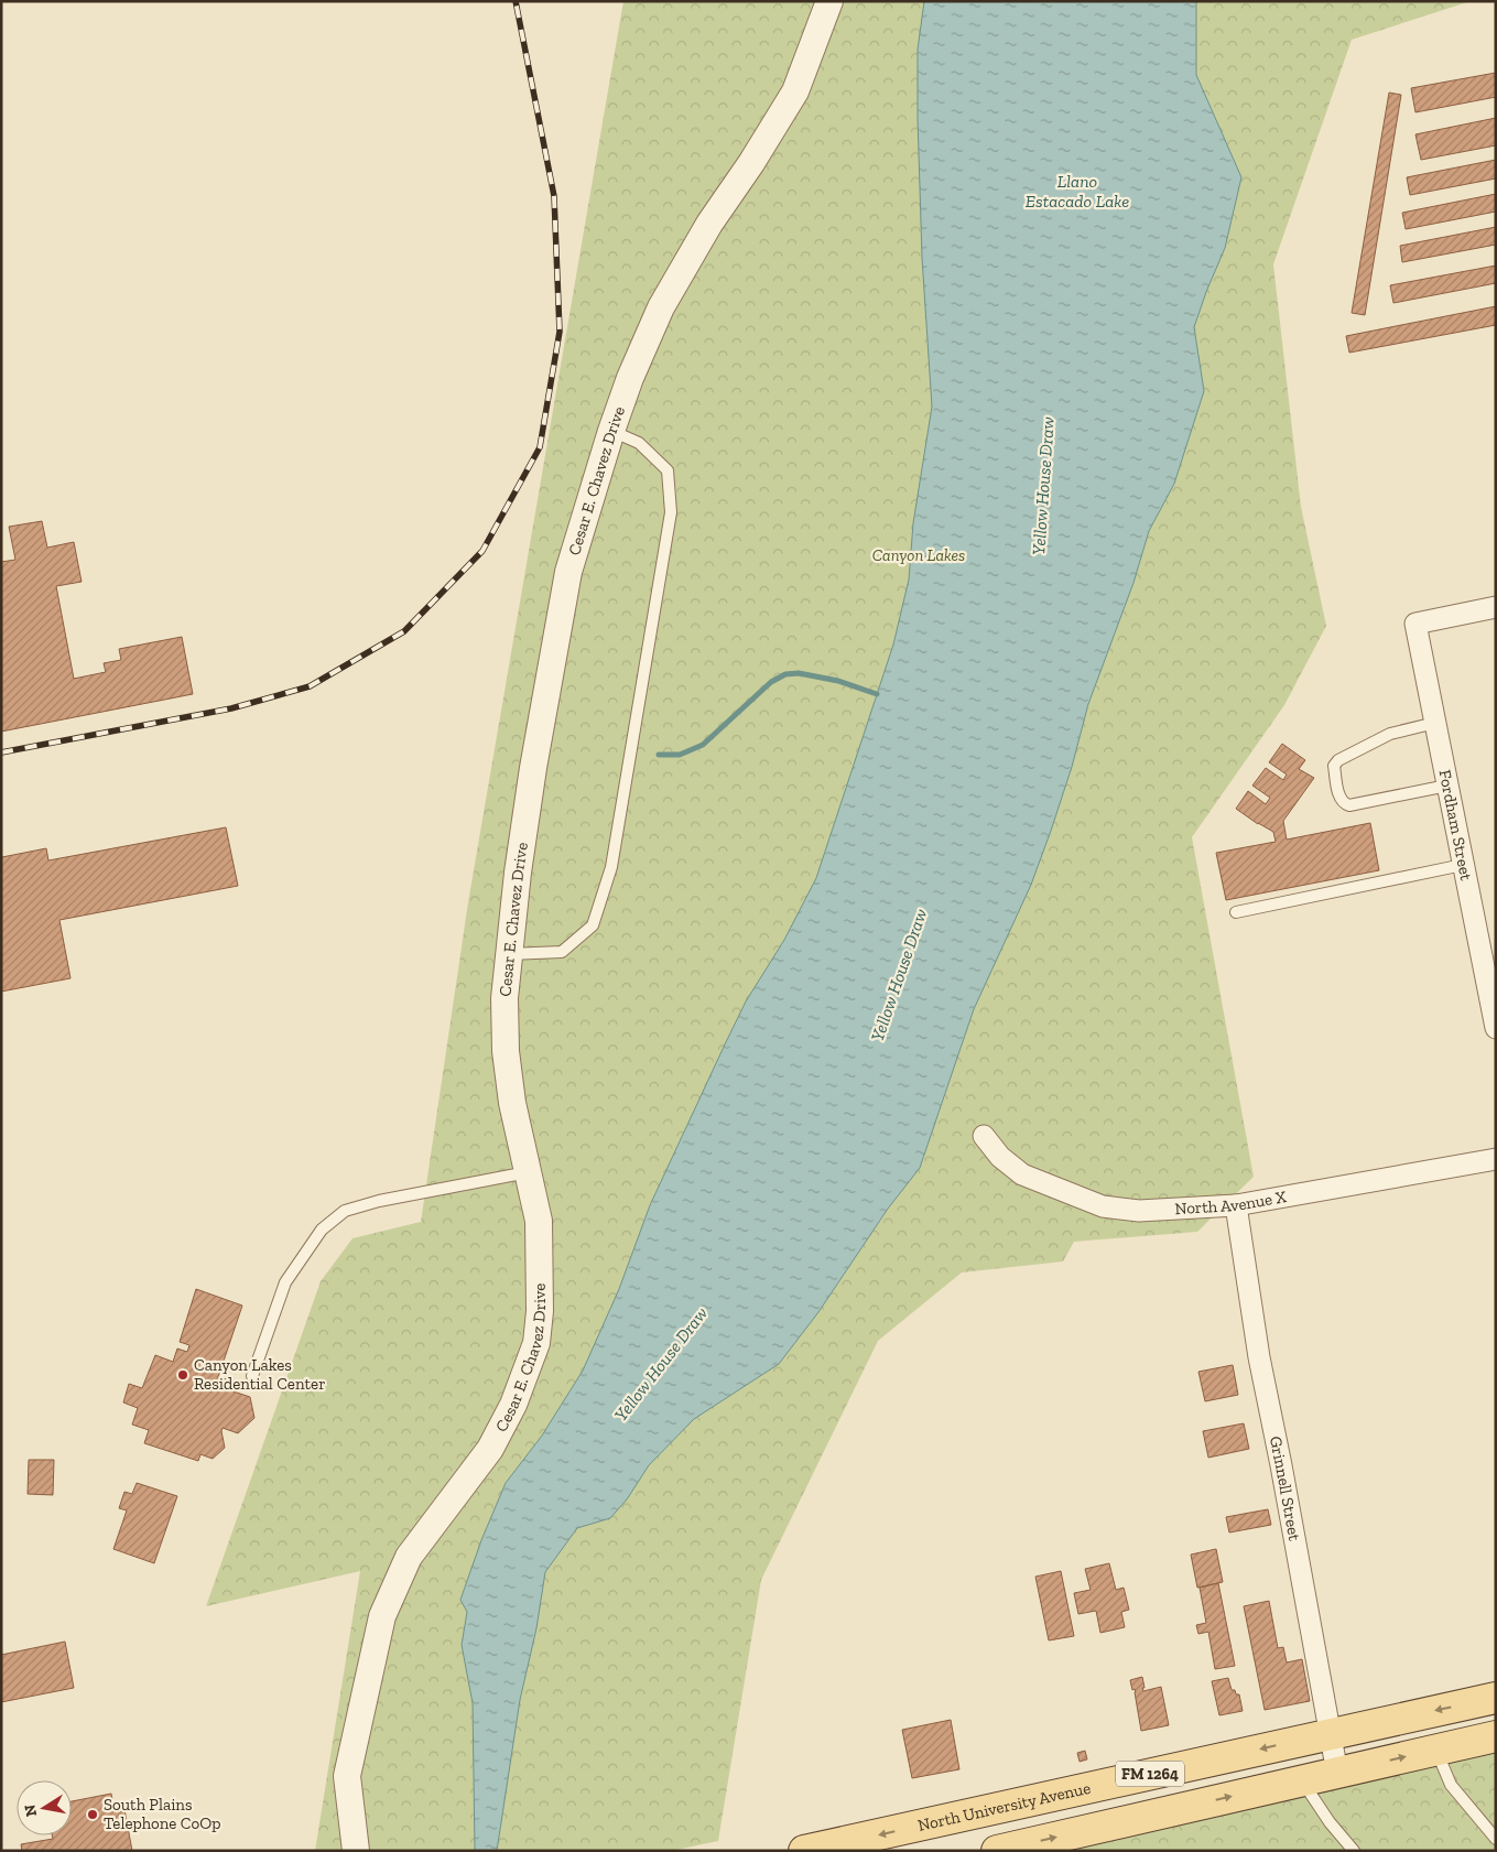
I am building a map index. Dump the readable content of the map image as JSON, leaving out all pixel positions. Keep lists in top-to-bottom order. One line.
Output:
{"streets":{"main road":["FM 1264","North University Avenue"],"street":["Cesar E. Chavez Drive","Fordham Street","North Avenue X","Grinnell Street"]},"crossings":[["North Avenue X","Grinnell Street"],["Grinnell Street","FM 1264"],["Grinnell Street","North University Avenue"]],"water":["Llano Estacado Lake","Yellow House Draw"],"parks":["Canyon Lakes"],"places":["Canyon Lakes Residential Center","South Plains Telephone CoOp"],"north":"left"}
